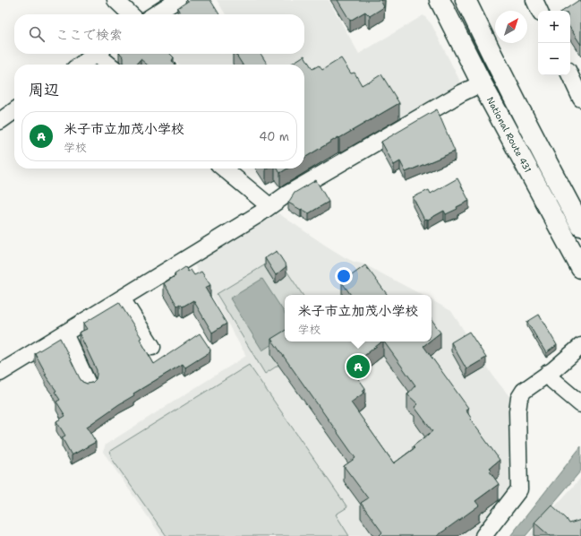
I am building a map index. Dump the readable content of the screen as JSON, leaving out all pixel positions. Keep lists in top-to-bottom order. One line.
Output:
{"streets":{"highway":["National Route 431"]},"north":"top right","page":{"map_buttons":["+","−"],"search":"ここで検索","heading":"周辺","list":[{"mark":"A","name":"米子市立加茂小学校","note":"学校","value":"40 m"}],"popup":["米子市立加茂小学校","学校"],"pins":"A"}}
